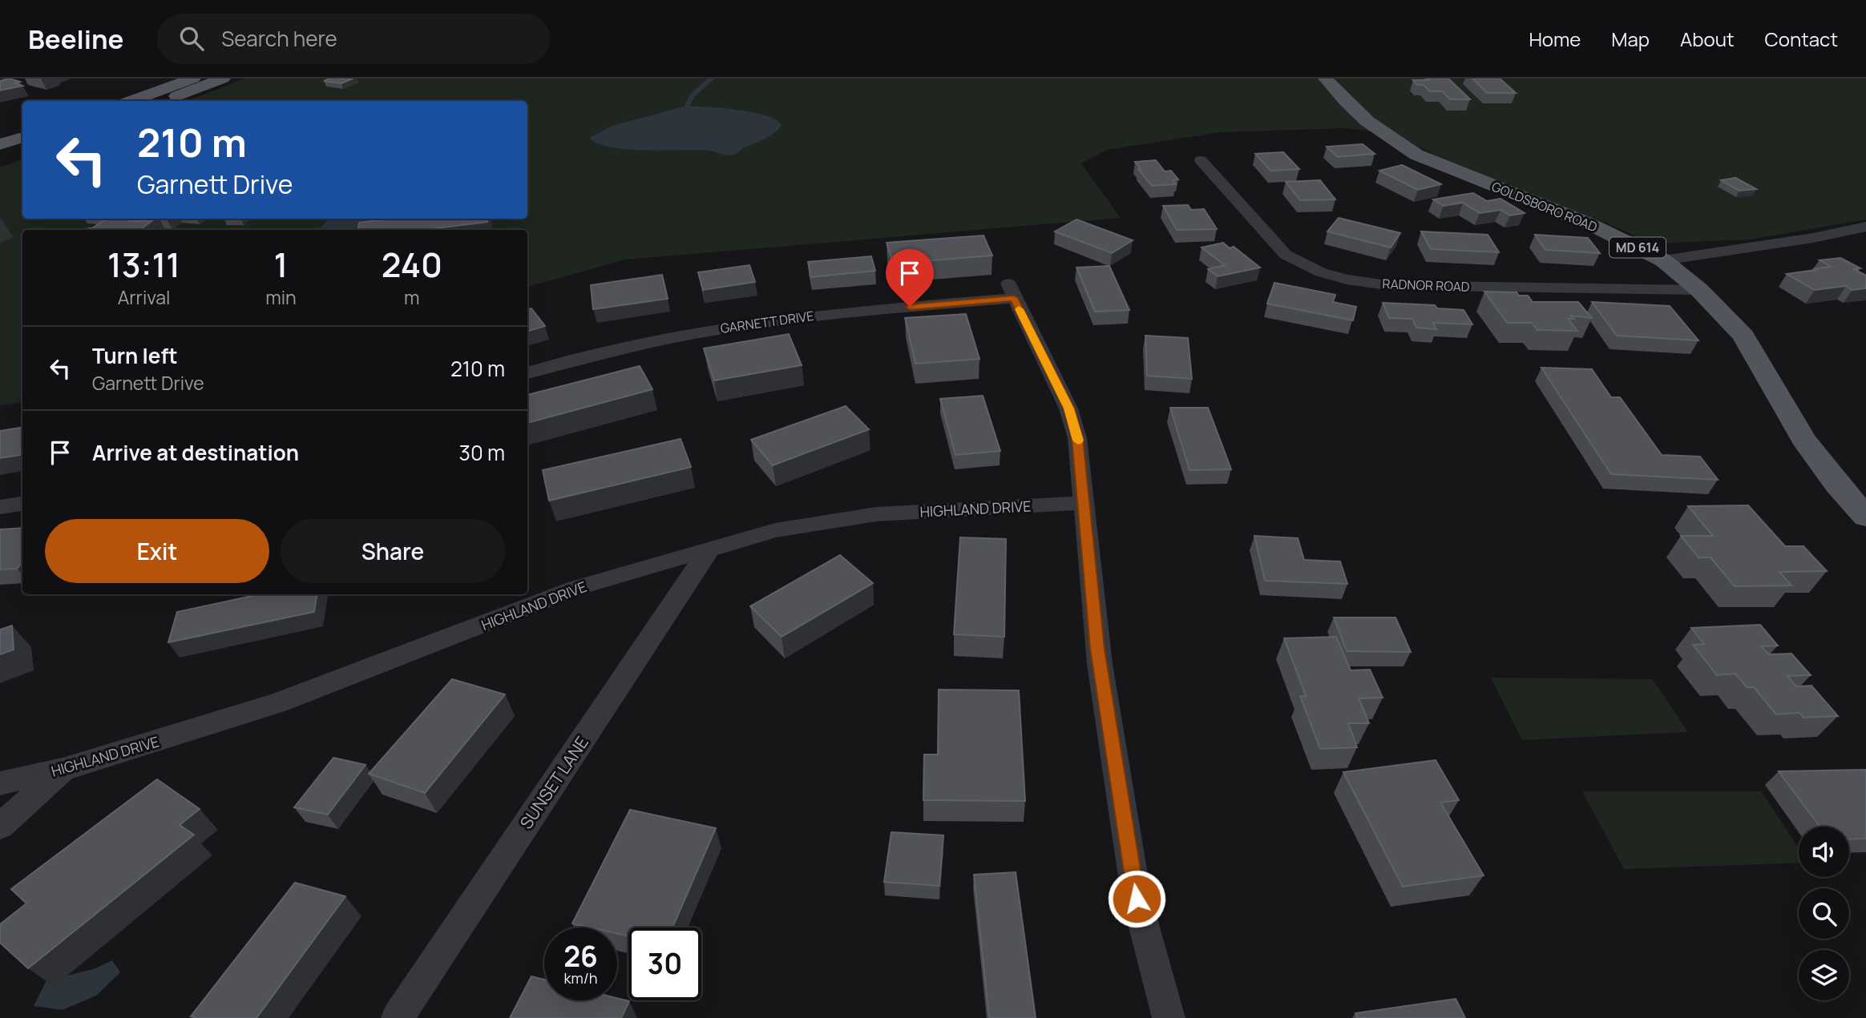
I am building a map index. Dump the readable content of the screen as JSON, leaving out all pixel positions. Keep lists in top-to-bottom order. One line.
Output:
{"streets":{"main road":["GOLDSBORO ROAD","MD 614"],"street":["RADNOR ROAD","GARNETT DRIVE","HIGHLAND DRIVE","SUNSET LANE"]},"crossings":[["GOLDSBORO ROAD","RADNOR ROAD"],["GARNETT DRIVE","HIGHLAND DRIVE"],["HIGHLAND DRIVE","SUNSET LANE"]],"page":{"header":"Beeline","search":"Search here","nav":["Home","Map","About","Contact"],"turn":["210 m","Garnett Drive"],"eta":["13:11","Arrival","1","min","240","m"],"list":[{"name":"Turn left","note":"Garnett Drive","value":"210 m"},{"name":"Arrive at destination","value":"30 m"}],"buttons":["Exit","Share"],"speed":"26 km/h","limit":"30"}}
